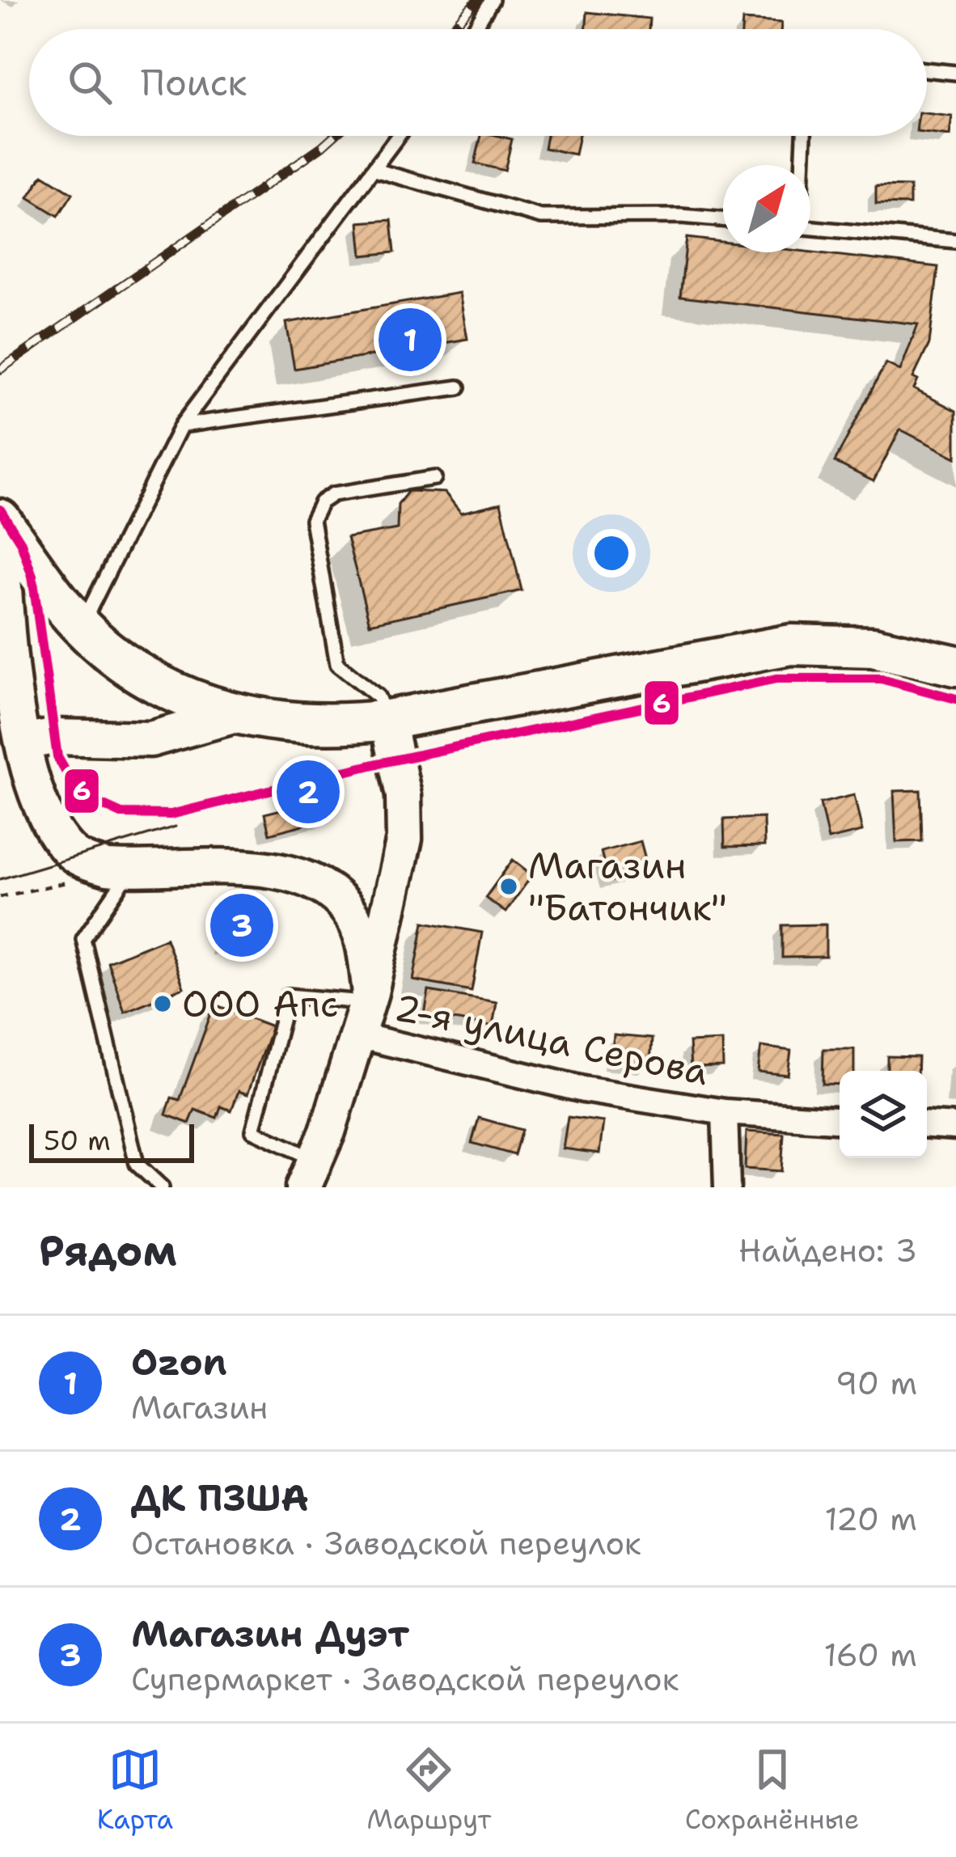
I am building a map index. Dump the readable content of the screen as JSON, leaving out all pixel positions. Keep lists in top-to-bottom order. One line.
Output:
{"streets":{"street":["2-я улица Серова"]},"places":["Магазин \"Батончик\"","ООО Апс"],"lines":["transit line 6"],"scale_bar":"50 m","north":"top right","page":{"search":"Поиск","pins":["1","2","3"],"scale":"50 m","heading":["Рядом","Найдено: 3"],"list":[{"mark":"1","name":"Ozon","note":"Магазин","value":"90 m"},{"mark":"2","name":"ДК ПЗША","note":"Остановка · Заводской переулок","value":"120 m"},{"mark":"3","name":"Магазин Дуэт","note":"Супермаркет · Заводской переулок","value":"160 m"}],"nav":["Карта","Маршрут","Сохранённые"]}}
